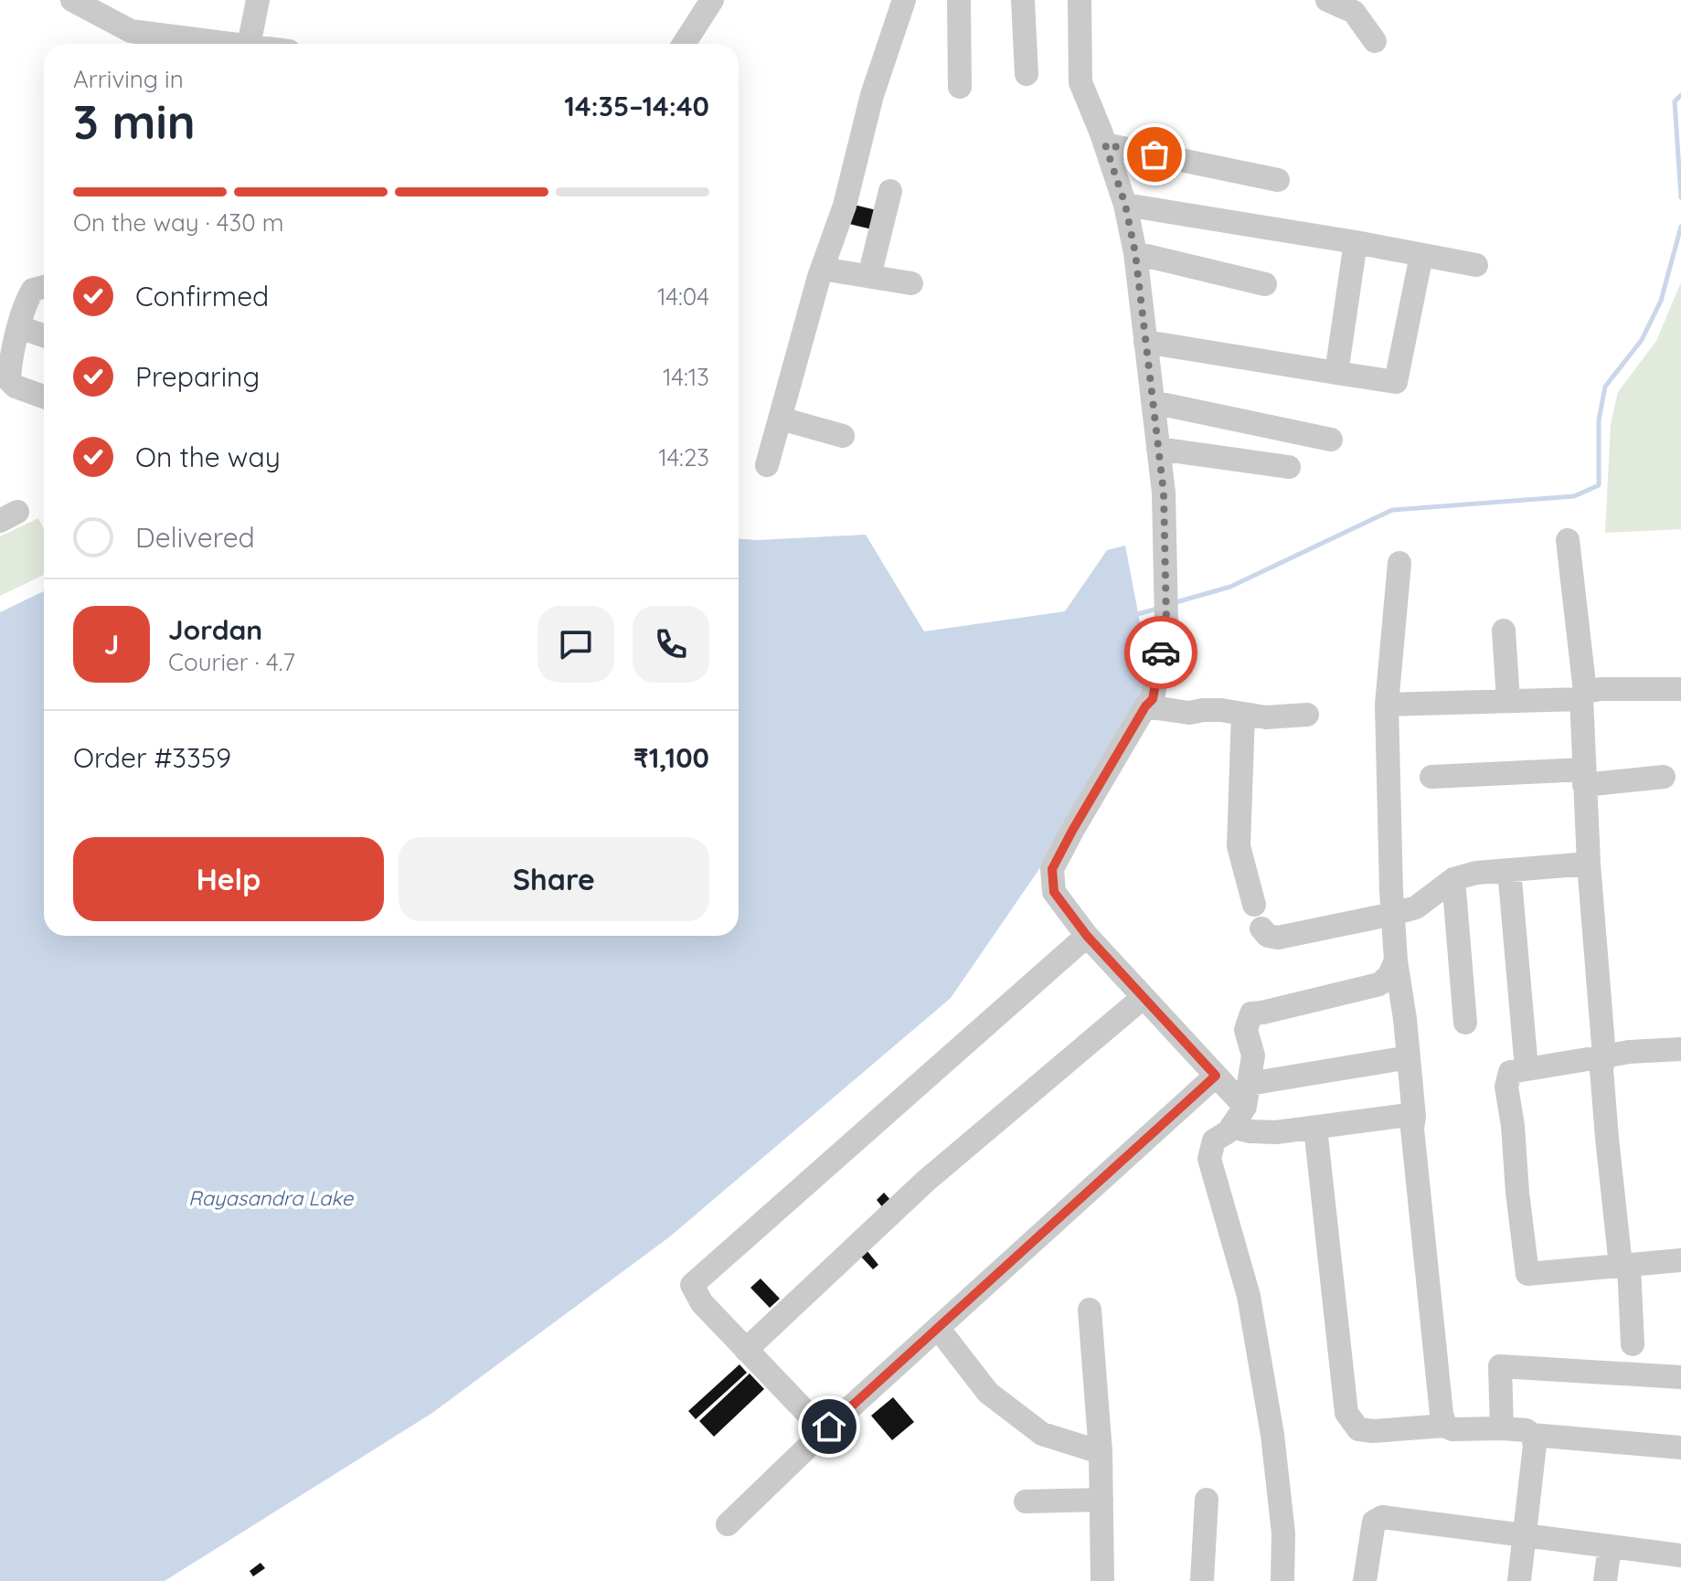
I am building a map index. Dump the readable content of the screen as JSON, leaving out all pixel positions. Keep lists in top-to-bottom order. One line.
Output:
{"water":["Rayasandra Lake"],"page":{"heading":["3 min","Arriving in","14:35–14:40"],"panel":["Jordan","Courier · 4.7","Order #3359","₹1,100"],"bar":"On the way · 430 m","list":[["Confirmed","14:04"],["Preparing","14:13"],["On the way","14:23"],"Delivered"],"round":"J","buttons":["Help","Share"]}}
